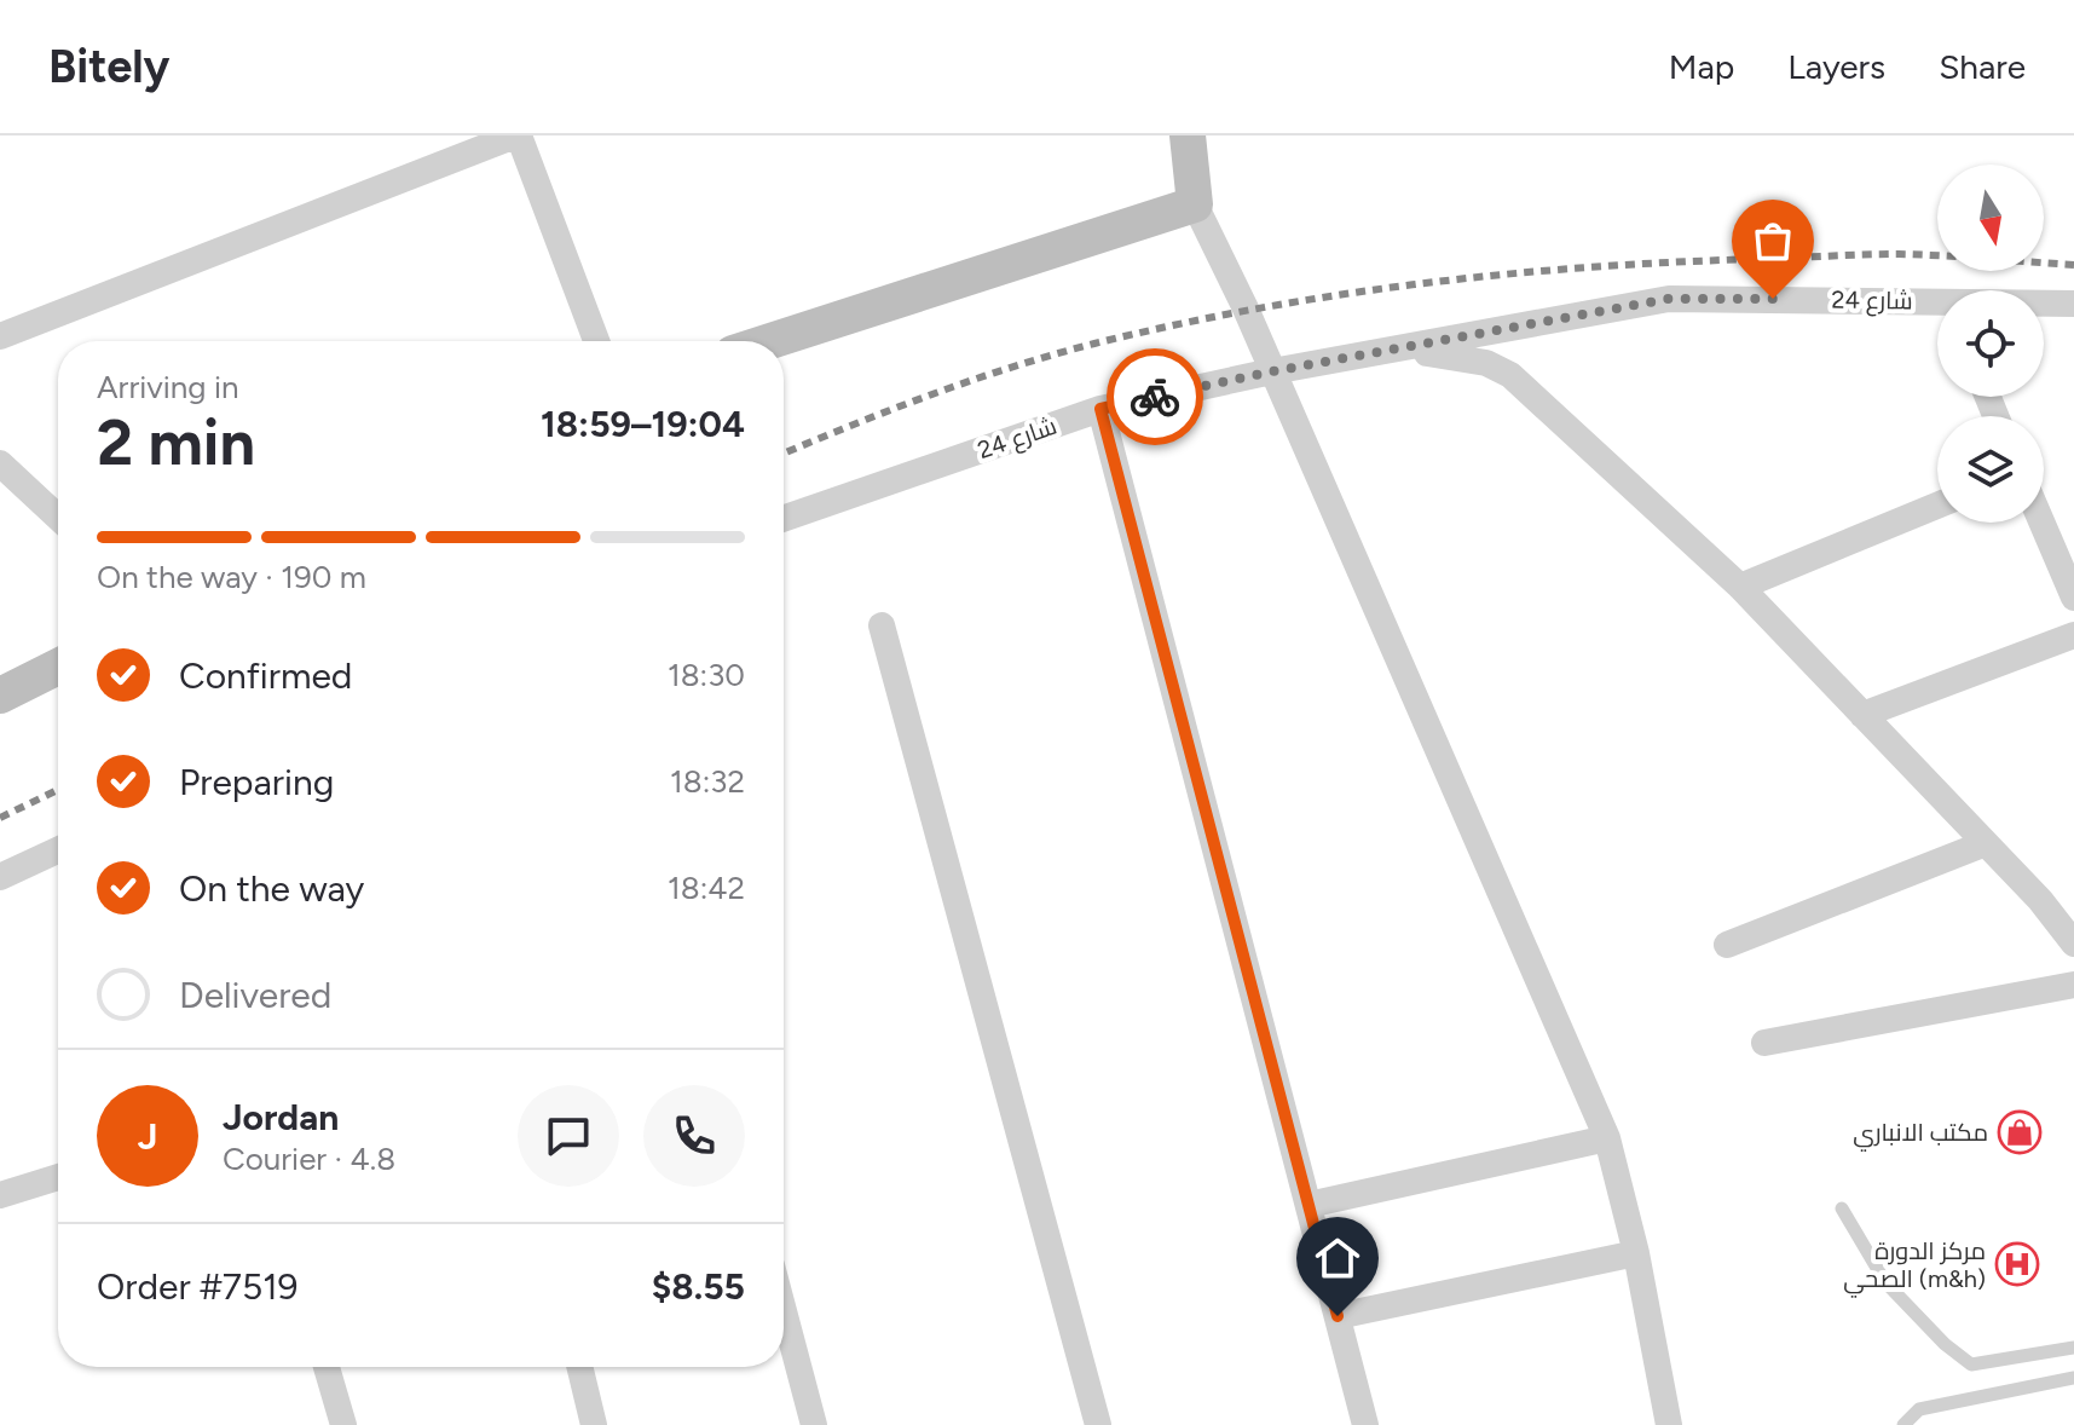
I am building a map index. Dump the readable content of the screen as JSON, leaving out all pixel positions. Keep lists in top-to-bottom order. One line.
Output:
{"streets":{"street":["شارع 24"]},"places":{"shop":["مكتب الانباري"],"hospital":["مركز الدورة الصحي (m&h)"]},"north":"bottom","page":{"header":"Bitely","nav":["Map","Layers","Share"],"heading":["2 min","Arriving in","18:59–19:04"],"panel":["Jordan","Courier · 4.8","Order #7519","$8.55"],"bar":"On the way · 190 m","list":[["Confirmed","18:30"],["Preparing","18:32"],["On the way","18:42"],"Delivered"],"round":"J"}}
